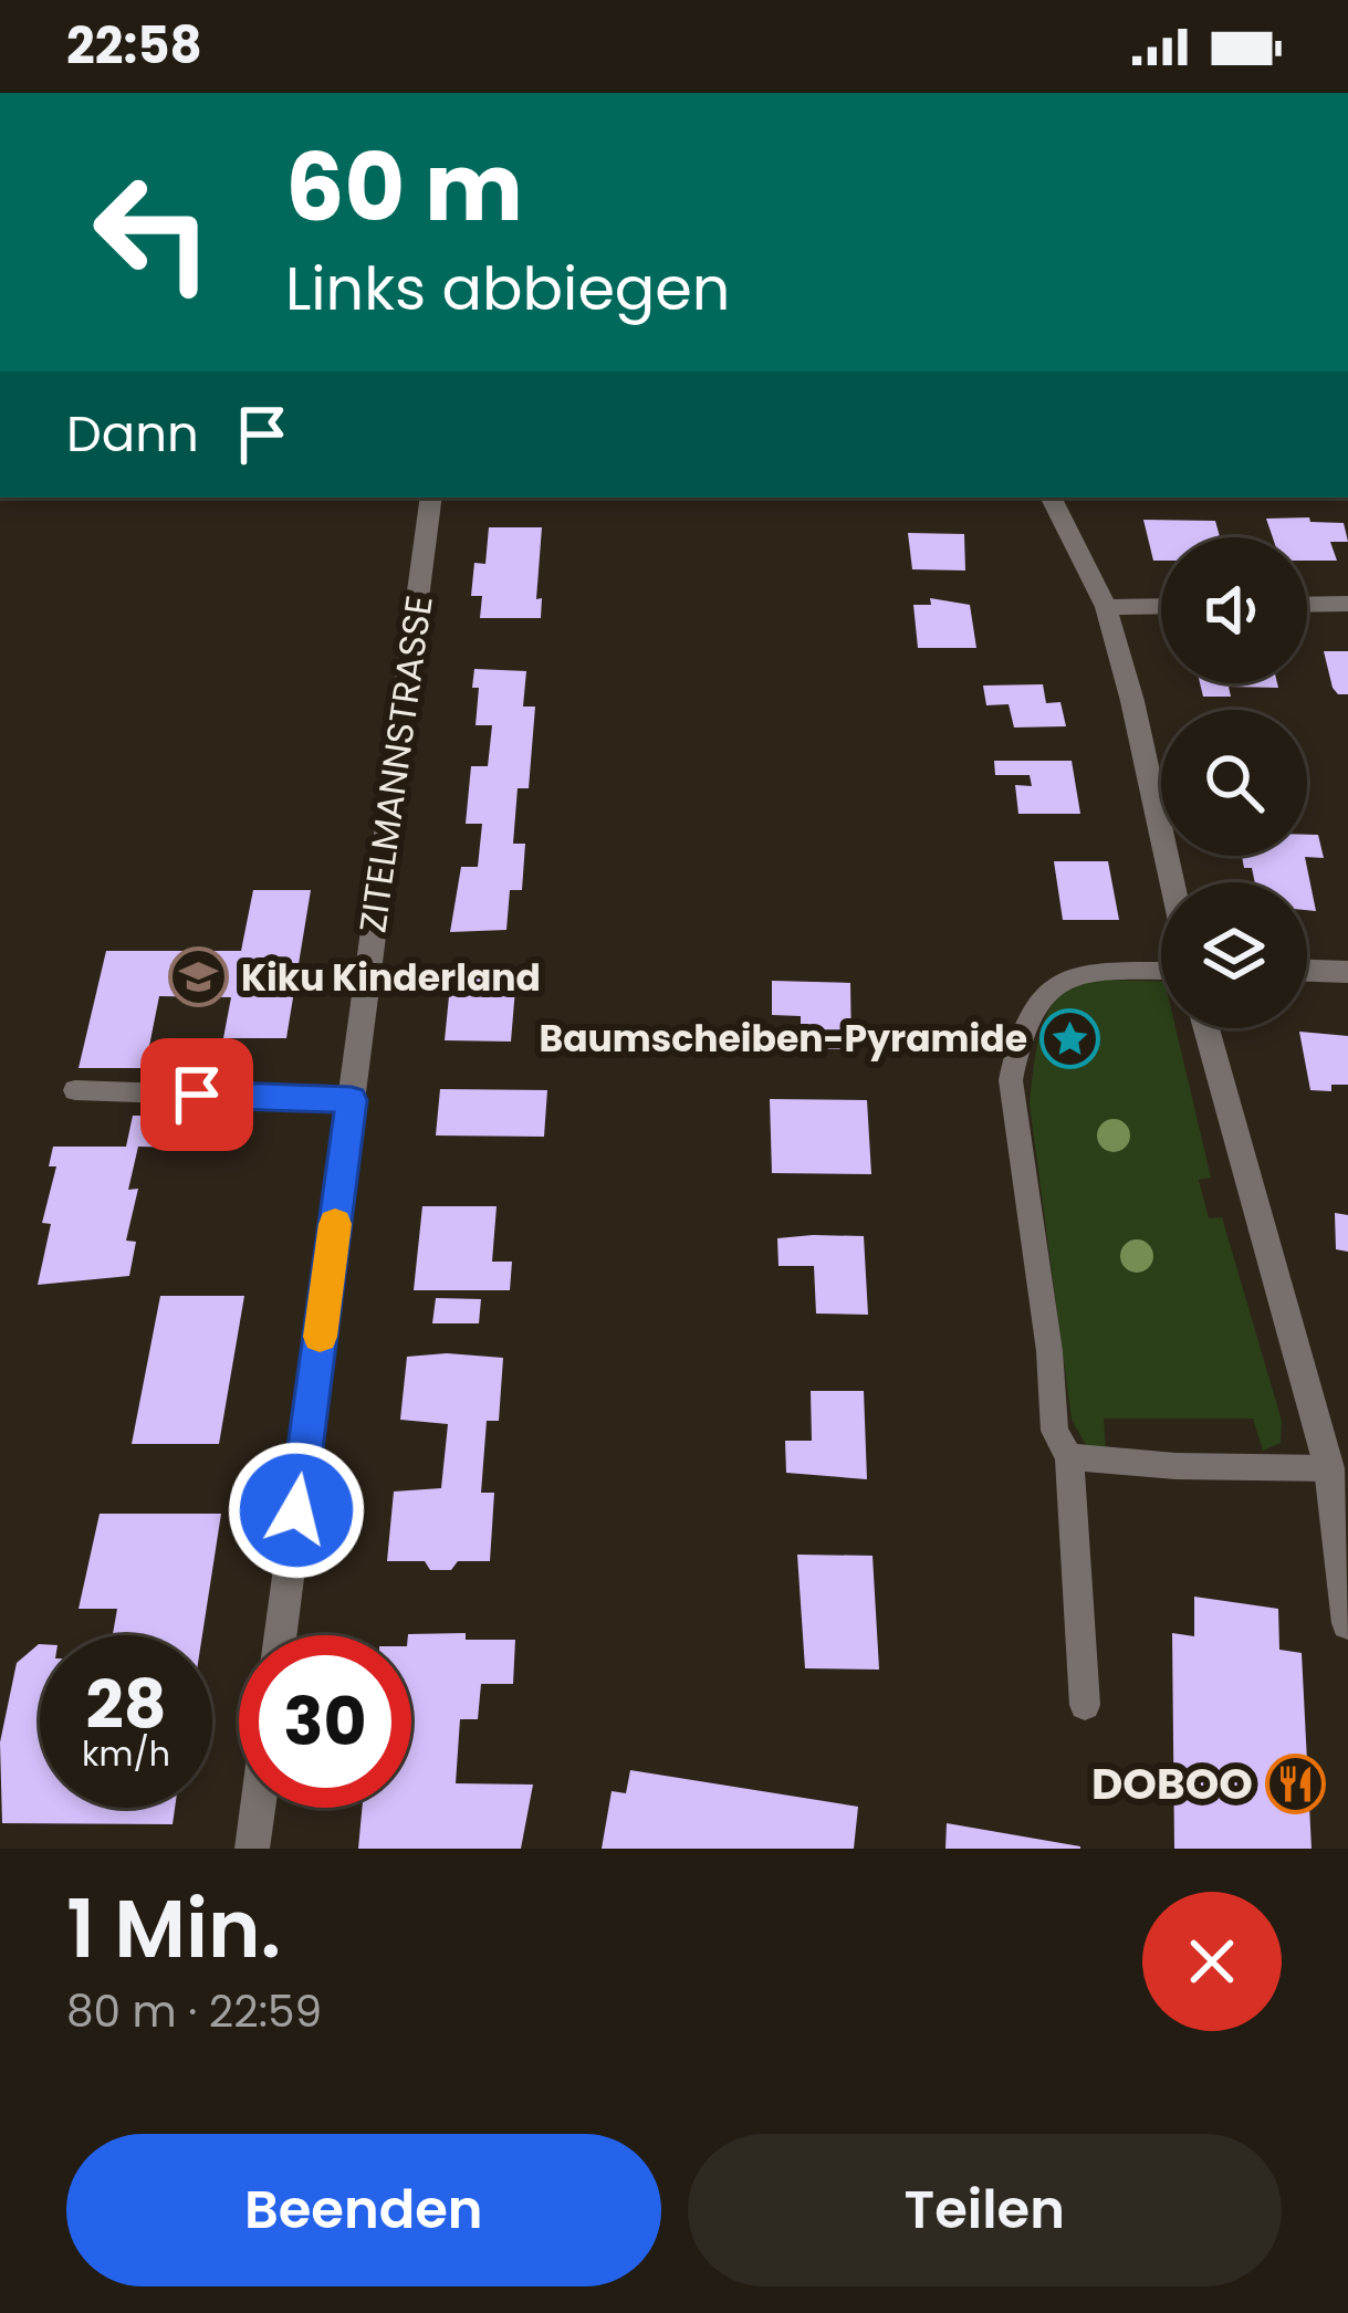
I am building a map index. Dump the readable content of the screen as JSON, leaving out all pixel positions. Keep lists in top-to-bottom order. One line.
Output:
{"streets":{"street":["ZITELMANNSTRASSE"]},"places":{"school or university":["Kiku Kinderland"],"place":["Baumscheiben-Pyramide"],"restaurant":["DOBOO"]},"page":{"status":"22:58","turn":["60 m","Links abbiegen"],"then":"Dann","speed":"28 km/h","limit":"30","heading":["1 Min.","80 m · 22:59"],"buttons":["Beenden","Teilen"]}}
